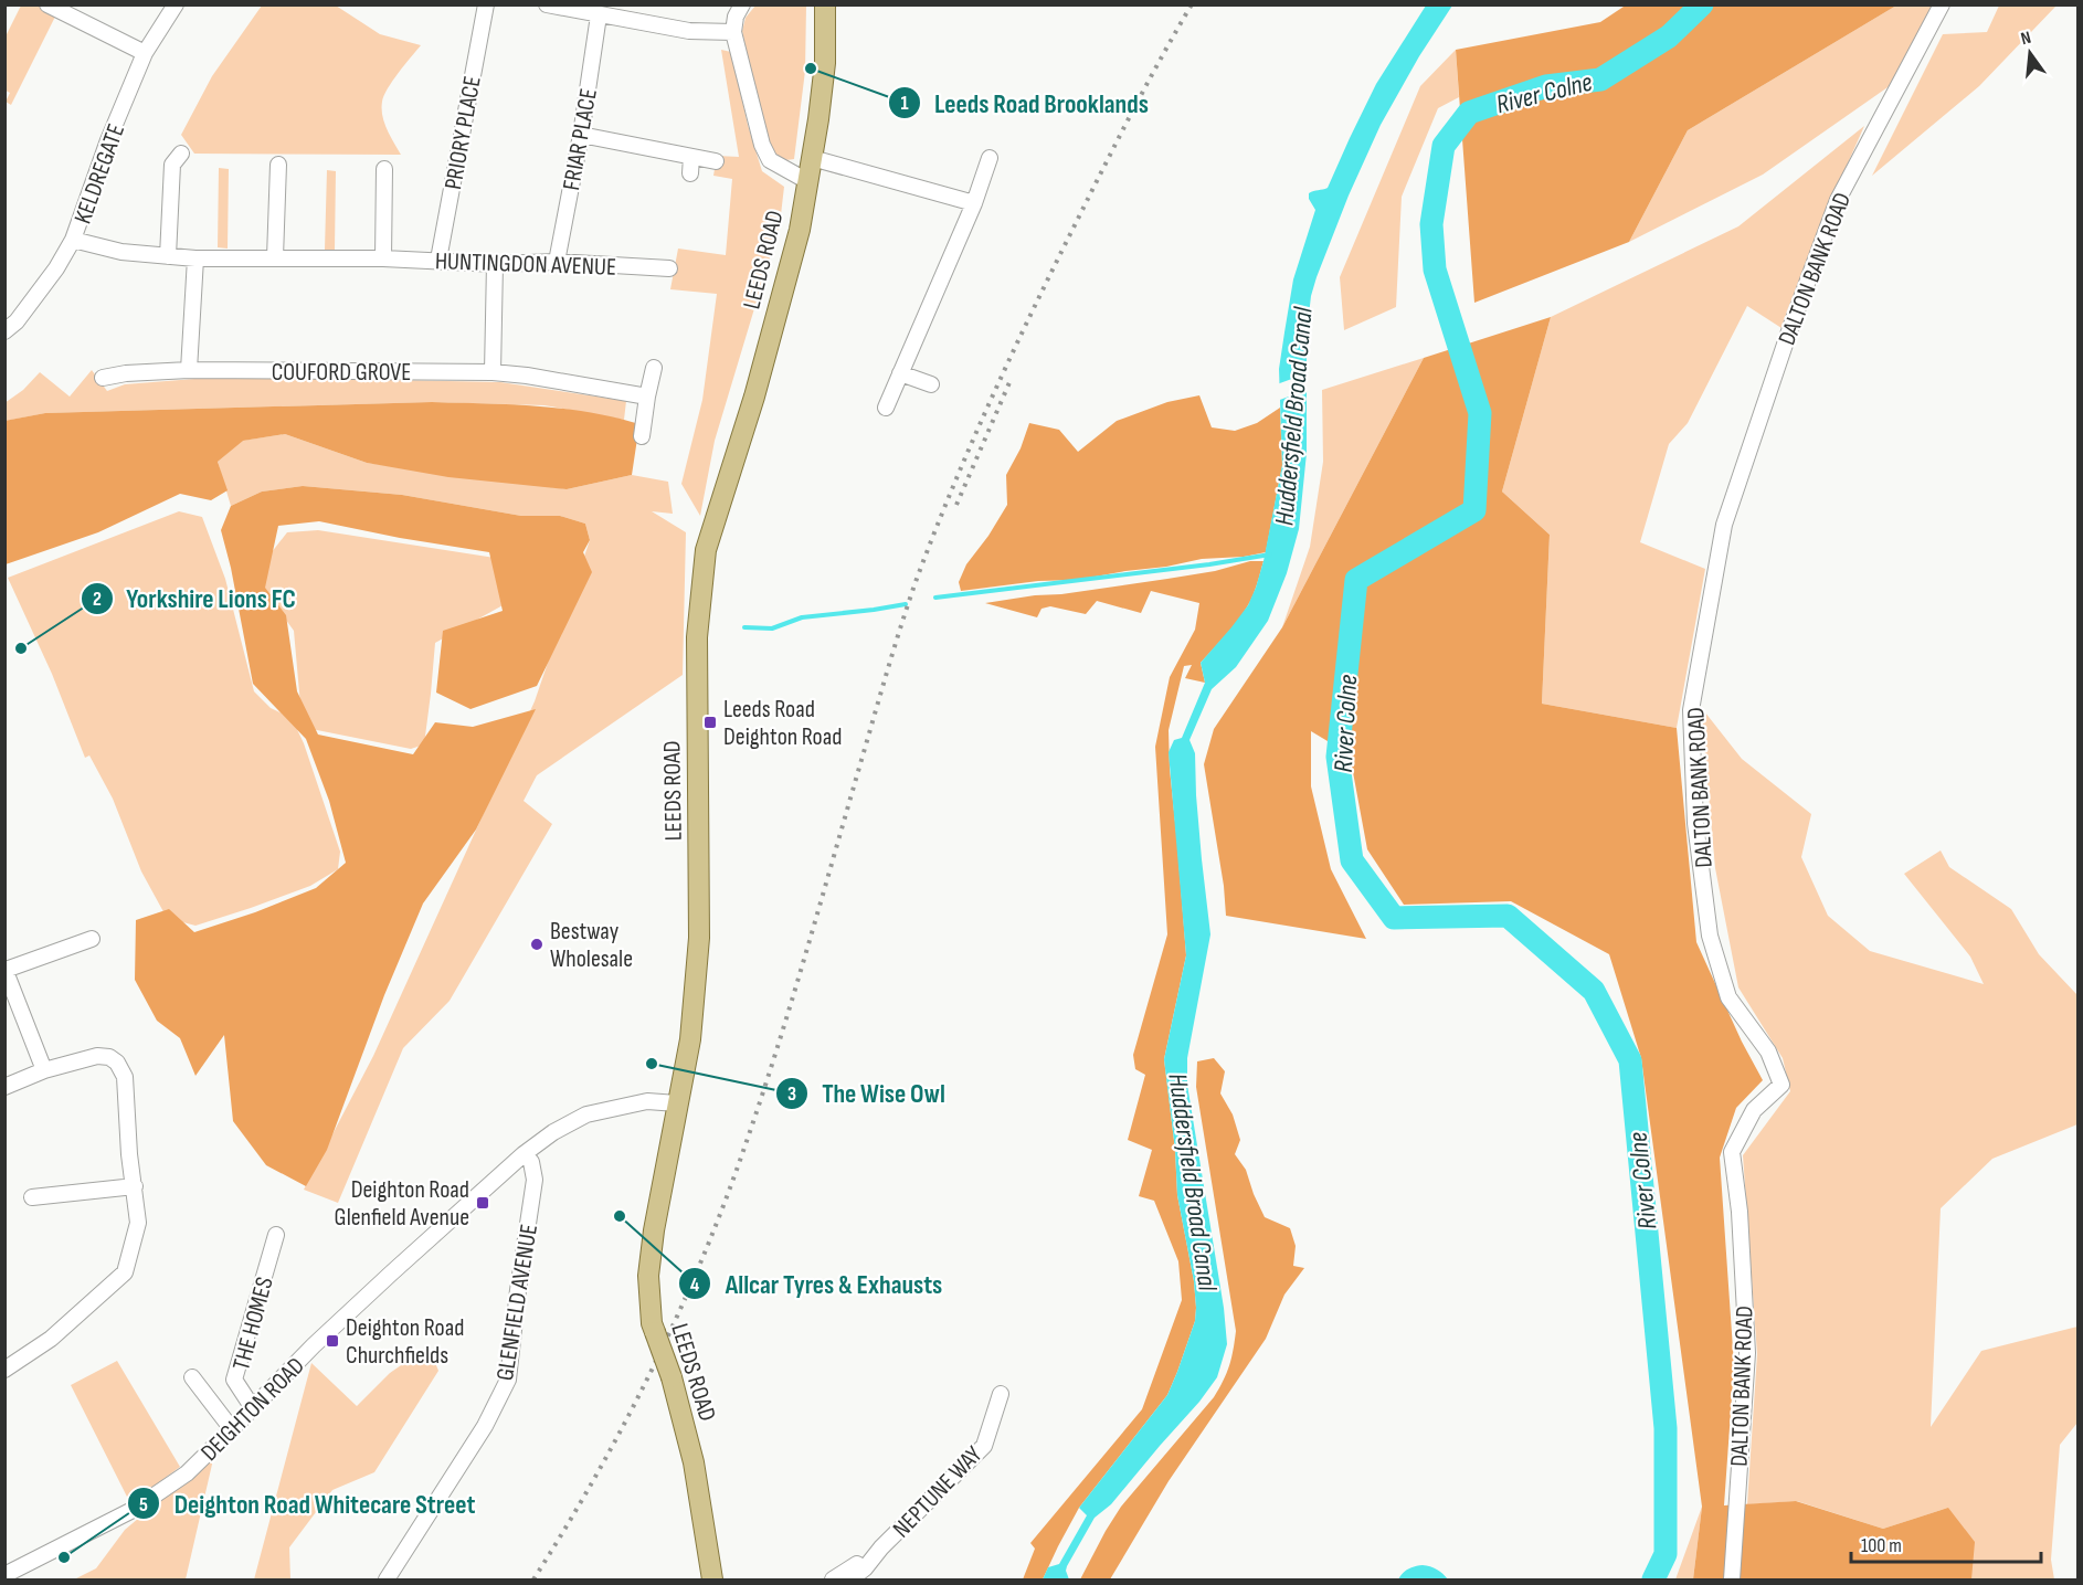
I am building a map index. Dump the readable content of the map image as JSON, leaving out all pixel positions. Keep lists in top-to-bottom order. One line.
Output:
{"streets":{"main road":["LEEDS ROAD"],"street":["PRIORY PLACE","FRIAR PLACE","KELDREGATE","HUNTINGDON AVENUE","DALTON BANK ROAD","COUFORD GROVE","GLENFIELD AVENUE","THE HOMES","DEIGHTON ROAD","NEPTUNE WAY"]},"crossings":[["PRIORY PLACE","HUNTINGDON AVENUE"],["FRIAR PLACE","HUNTINGDON AVENUE"],["KELDREGATE","HUNTINGDON AVENUE"],["LEEDS ROAD","DEIGHTON ROAD"],["GLENFIELD AVENUE","DEIGHTON ROAD"],["THE HOMES","DEIGHTON ROAD"]],"water":["River Colne","Huddersfield Broad Canal"],"places":{"other":["Leeds Road Brooklands","Yorkshire Lions FC","Bestway Wholesale","The Wise Owl","Allcar Tyres & Exhausts","Deighton Road Whitecare Street"],"transit":["Leeds Road Deighton Road","Deighton Road Glenfield Avenue","Deighton Road Churchfields"]},"scale_bar":"100 m","north":"top"}
